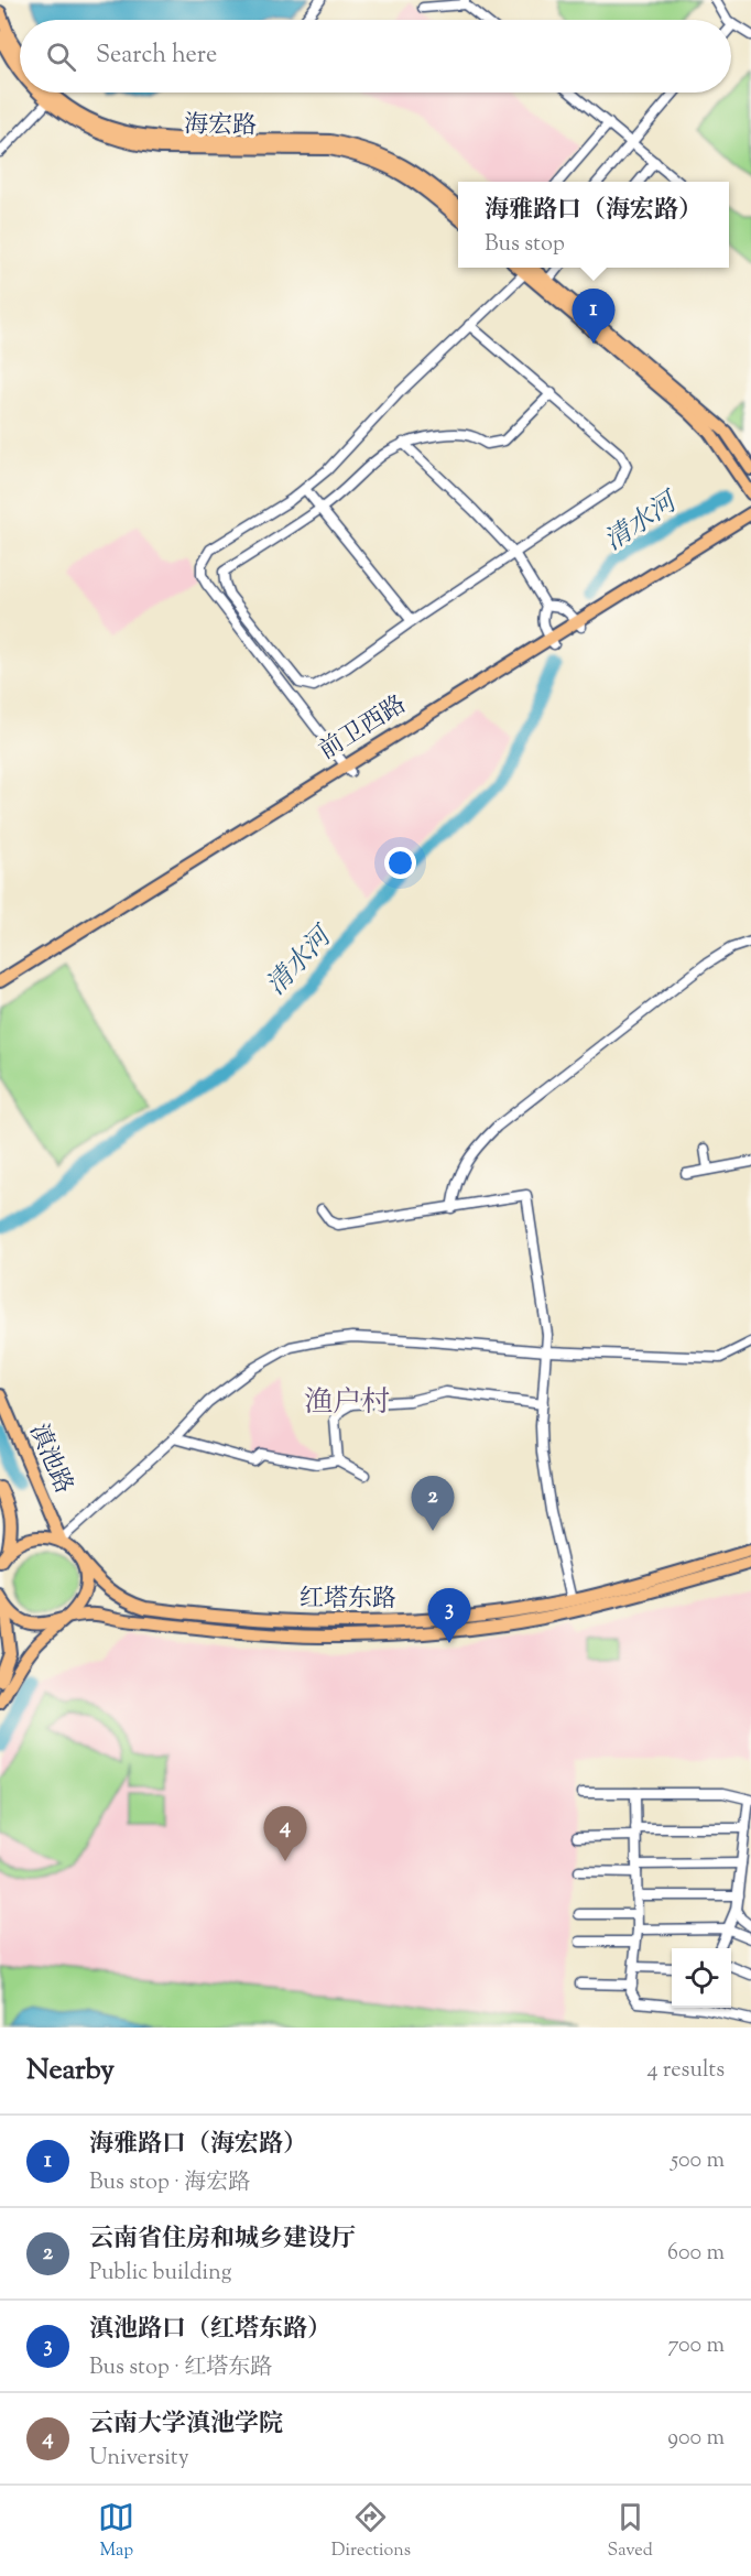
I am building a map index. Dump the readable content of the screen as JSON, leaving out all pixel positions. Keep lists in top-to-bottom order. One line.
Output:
{"streets":{"main road":["海宏路","前卫西路","滇池路","红塔东路"]},"crossings":[["滇池路","红塔东路"]],"districts":["渔户村"],"water":["清水河"],"page":{"search":"Search here","popup":["海雅路口（海宏路）","Bus stop"],"pins":["1","2","3","4"],"heading":["Nearby","4 results"],"list":[{"mark":"1","name":"海雅路口（海宏路）","note":"Bus stop · 海宏路","value":"500 m"},{"mark":"2","name":"云南省住房和城乡建设厅","note":"Public building","value":"600 m"},{"mark":"3","name":"滇池路口（红塔东路）","note":"Bus stop · 红塔东路","value":"700 m"},{"mark":"4","name":"云南大学滇池学院","note":"University","value":"900 m"}],"nav":["Map","Directions","Saved"]}}
